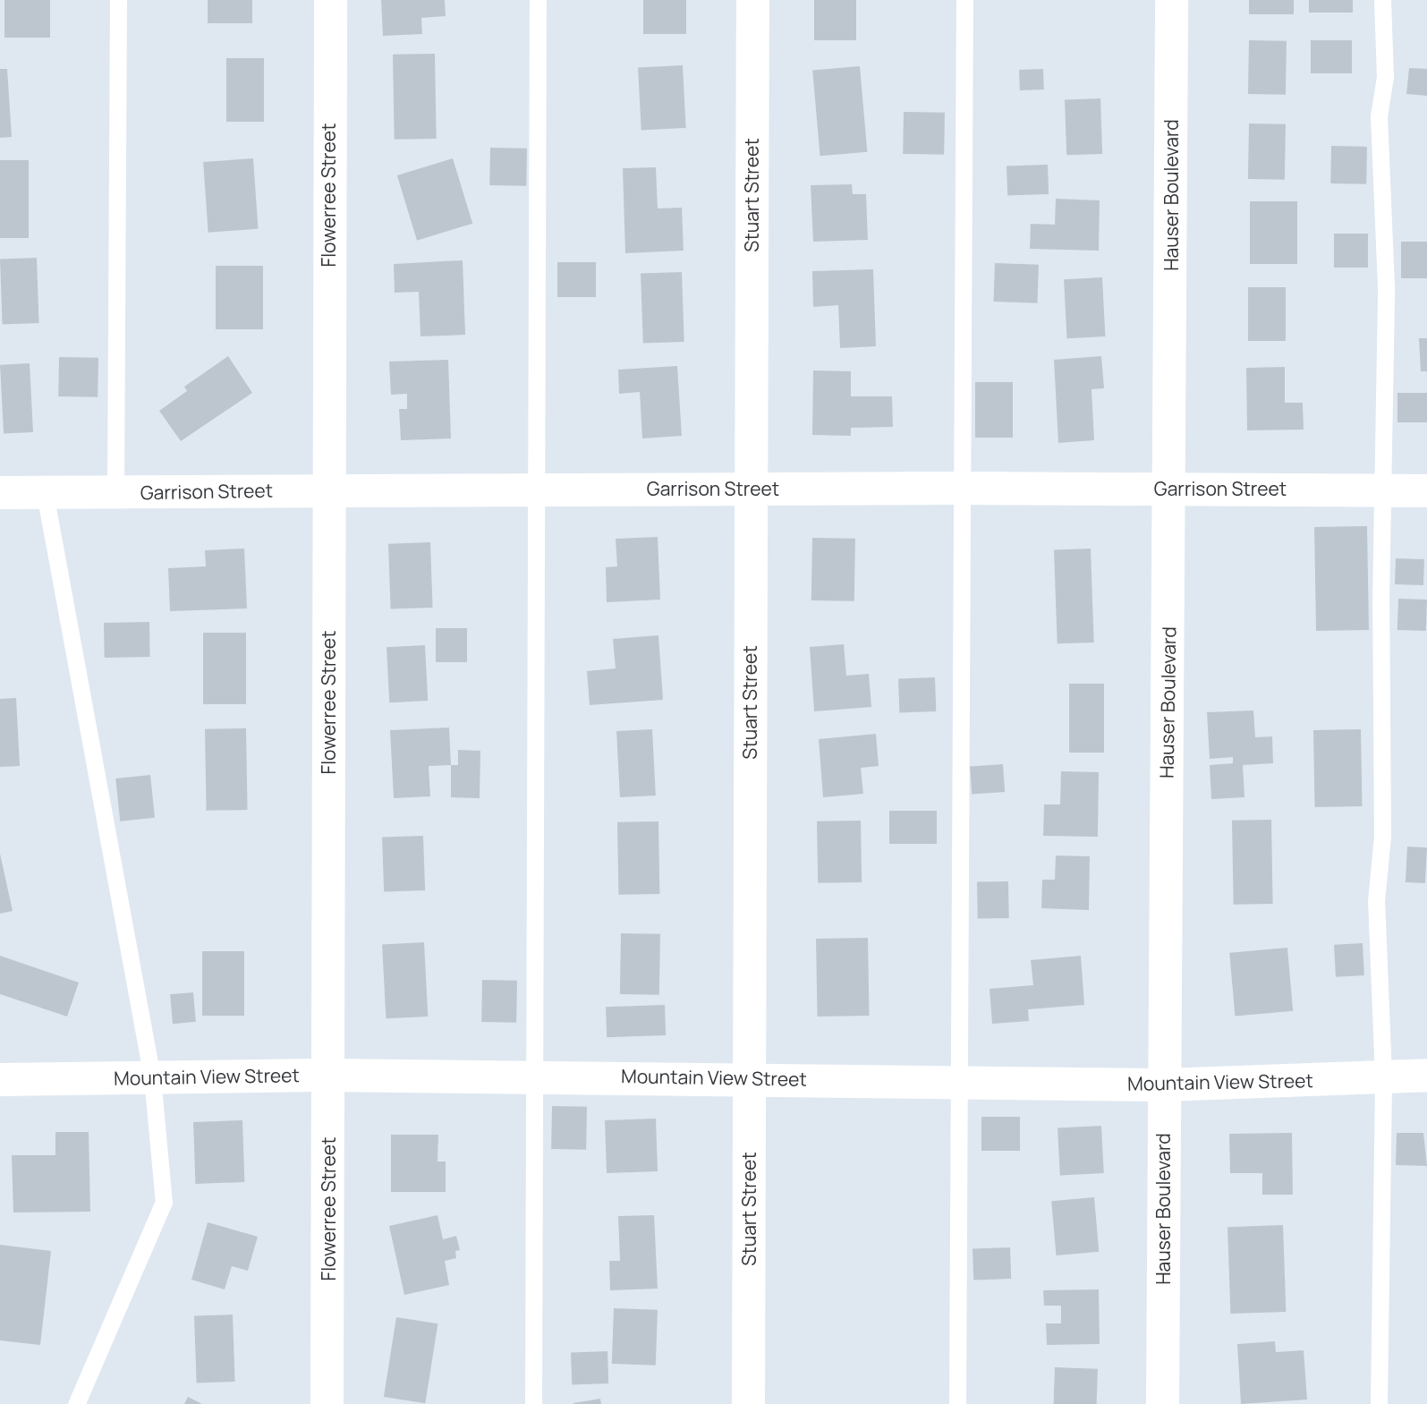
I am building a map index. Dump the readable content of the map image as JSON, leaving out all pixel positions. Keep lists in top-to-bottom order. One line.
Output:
{"streets":{"street":["Flowerree Street","Stuart Street","Hauser Boulevard","Garrison Street","Mountain View Street"]},"crossings":[["Flowerree Street","Garrison Street"],["Flowerree Street","Mountain View Street"],["Stuart Street","Garrison Street"],["Stuart Street","Mountain View Street"],["Hauser Boulevard","Garrison Street"],["Hauser Boulevard","Mountain View Street"]]}
